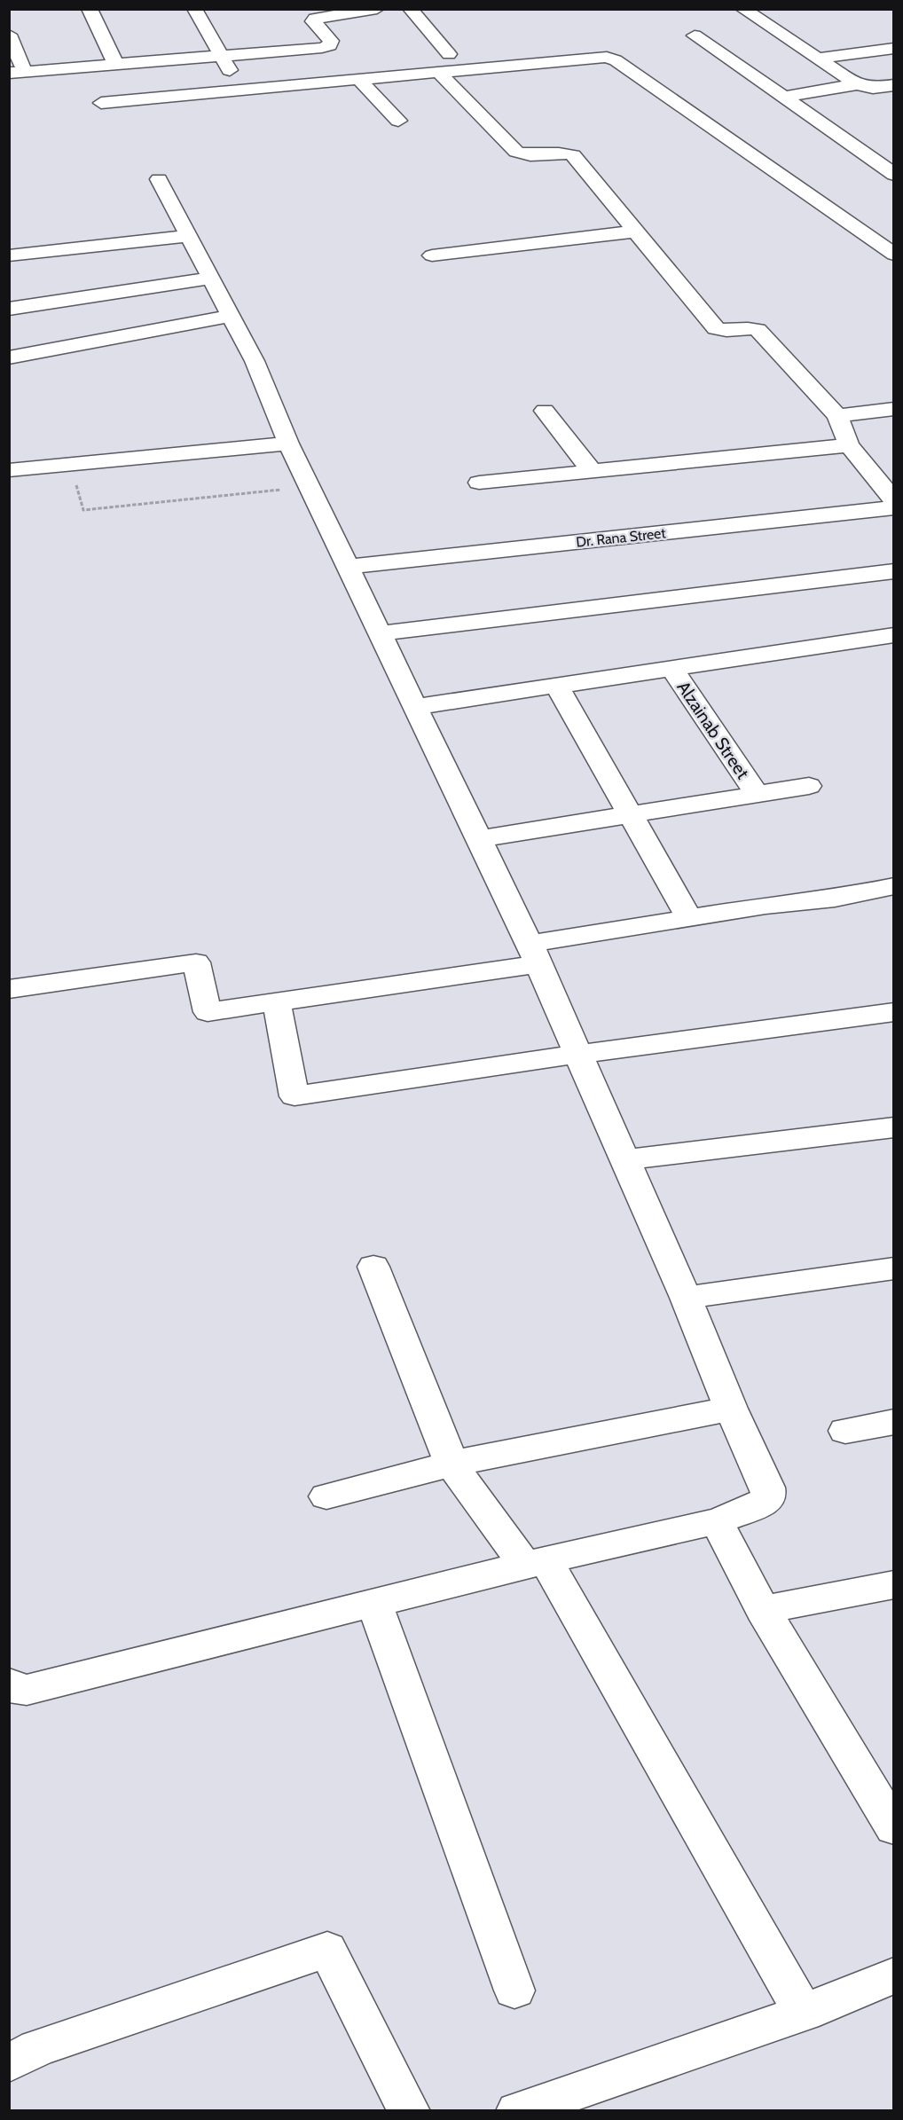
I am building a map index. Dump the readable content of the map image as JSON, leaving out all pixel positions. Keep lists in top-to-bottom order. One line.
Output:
{"streets":{"street":["Dr. Rana Street","Alzainab Street"]}}
